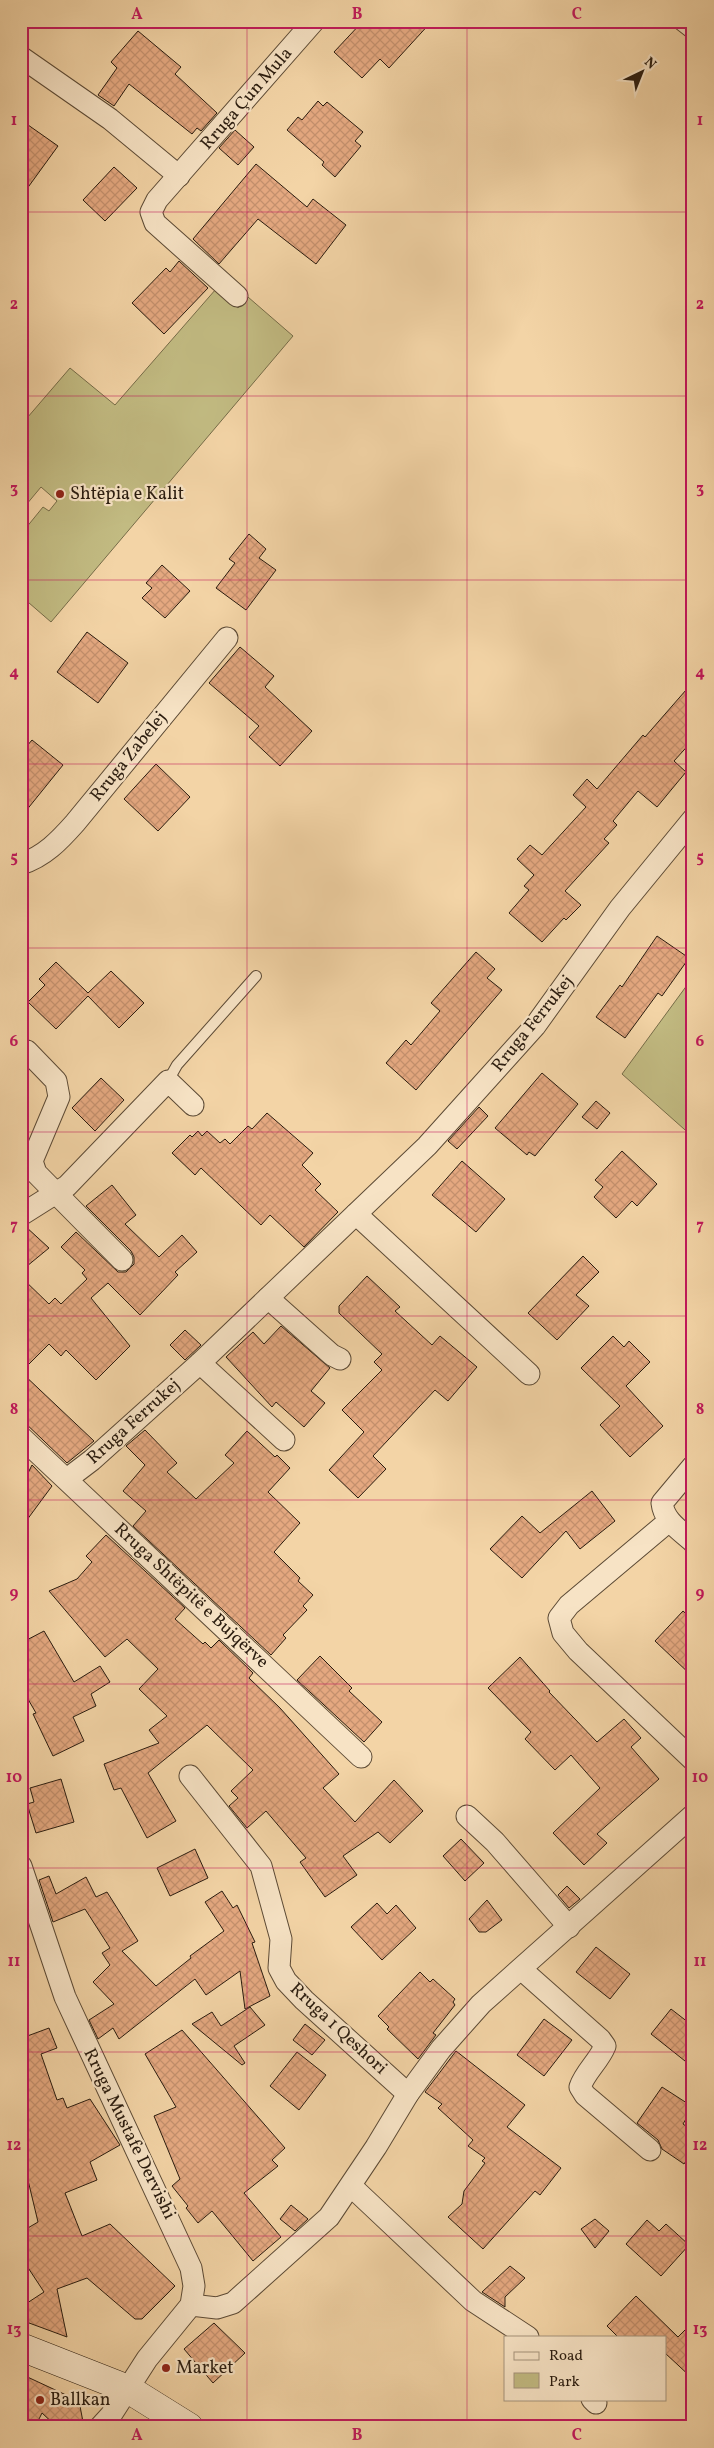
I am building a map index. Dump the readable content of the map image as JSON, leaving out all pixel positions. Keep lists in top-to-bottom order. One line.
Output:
{"streets":{"street":["Rruga Çun Mula","Rruga Zabelej","Rruga Ferrukej","Rruga Shtëpitë e Bujqërve","Rruga 1 Qeshori","Rruga Mustafe Dervishi"]},"crossings":[["Rruga Ferrukej","Rruga Shtëpitë e Bujqërve"]],"places":["Shtëpia e Kalit","Market","Ballkan"],"legend":["Road","Park"],"north":"top right","grid":{"columns":["A","B","C"],"rows":["1","2","3","4","5","6","7","8","9","10","11","12","13"]}}
